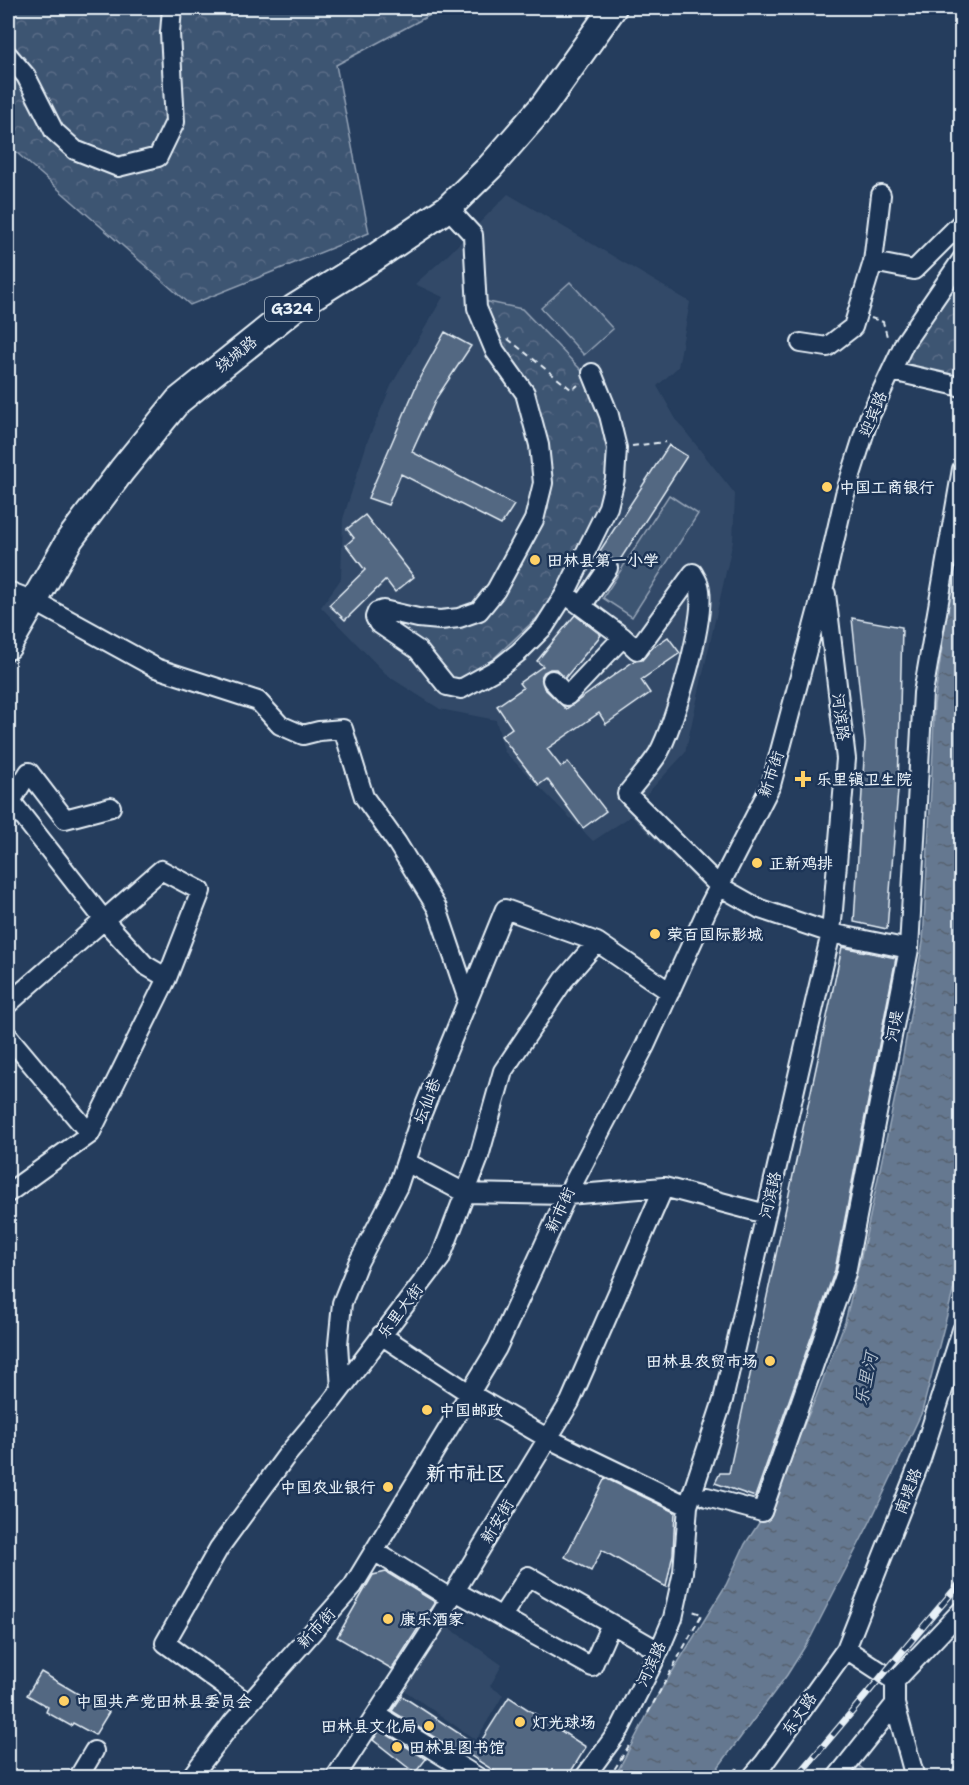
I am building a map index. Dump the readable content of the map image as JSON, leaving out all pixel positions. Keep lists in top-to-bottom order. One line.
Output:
{"streets":{"highway":["G324","绕城路"],"street":["迎宾路","河滨路","新市街","河堤","坛仙巷","乐里大街","南堤路","新安街","东丈路"]},"crossings":[["迎宾路","河滨路"],["迎宾路","新市街"],["河滨路","新市街"],["新市街","乐里大街"],["坛仙巷","乐里大街"],["南堤路","东丈路"]],"districts":["新市社区"],"water":["乐里河"],"places":{"other":["中国工商银行","田林县第一小学","正新鸡排","荣百国际影城","田林县农贸市场","中国邮政","中国农业银行","康乐酒家","中国共产党田林县委员会","灯光球场","田林县文化局","田林县图书馆"],"health":["乐里镇卫生院"]}}
